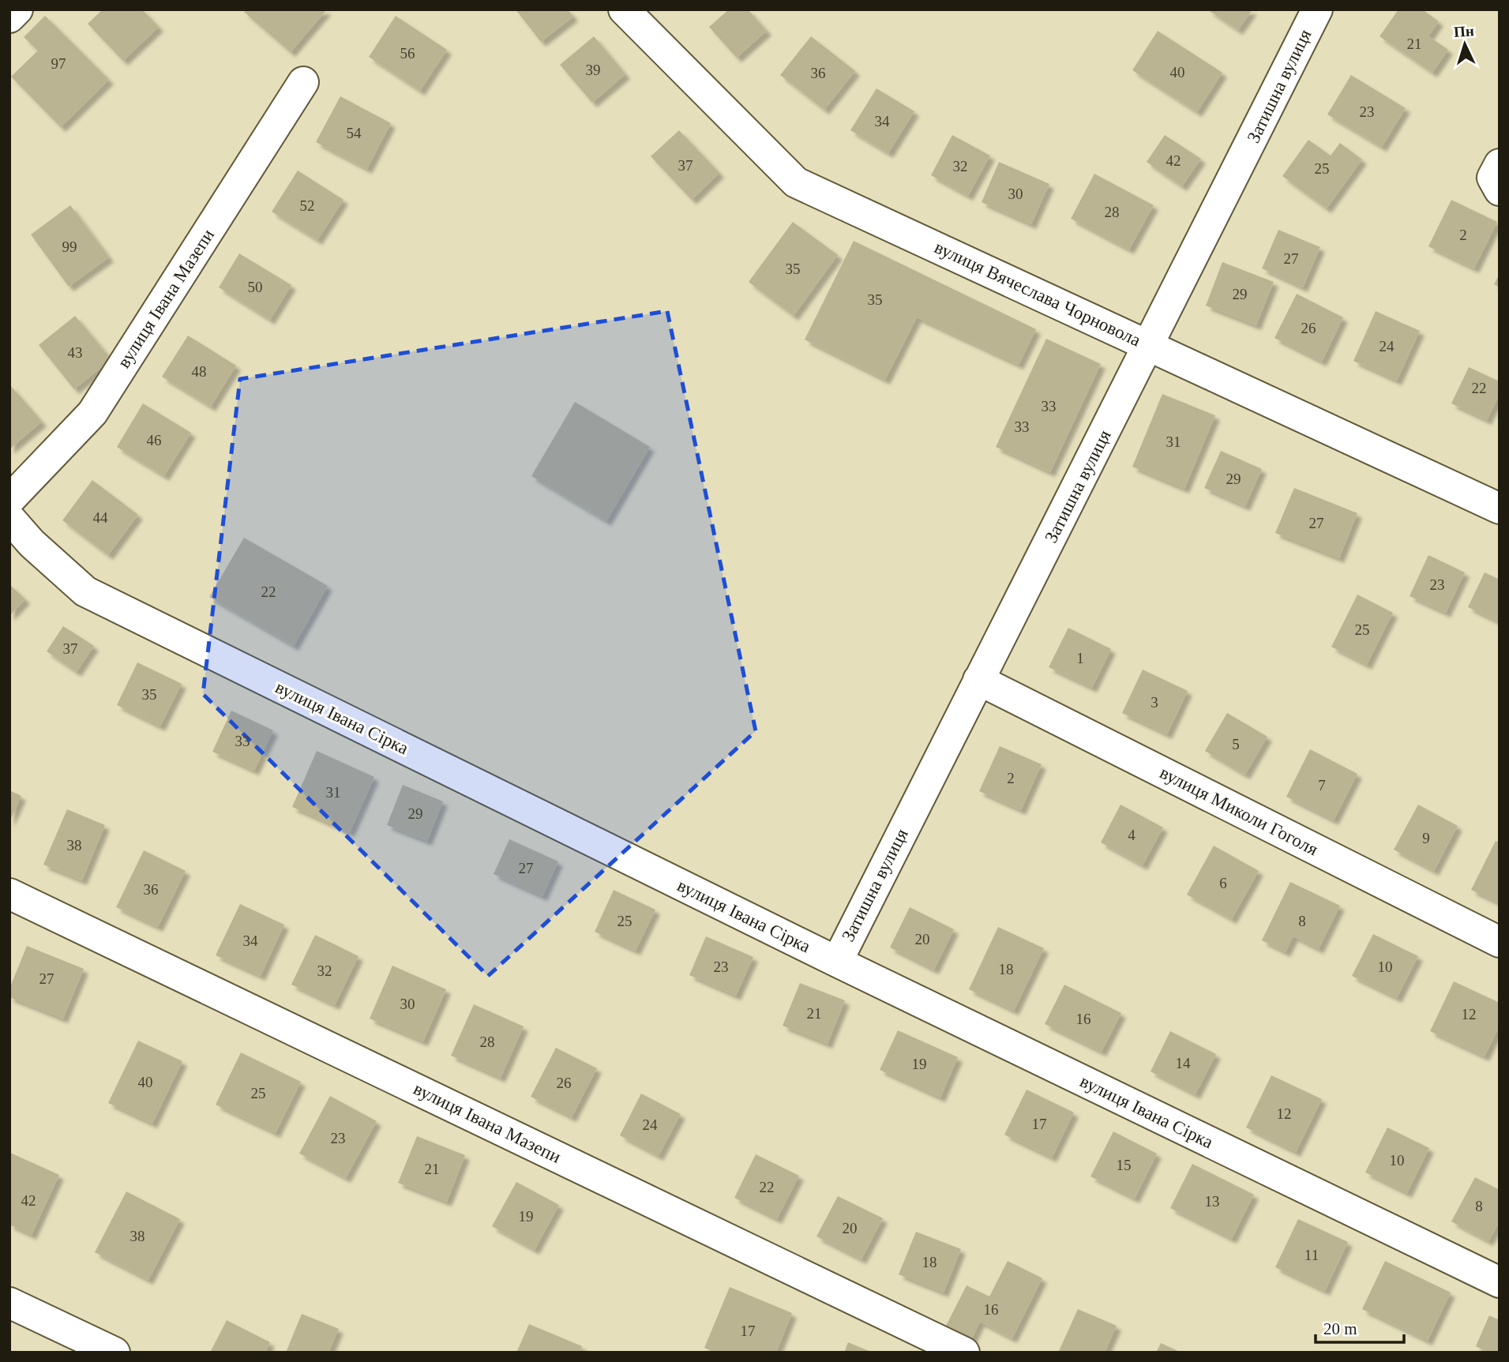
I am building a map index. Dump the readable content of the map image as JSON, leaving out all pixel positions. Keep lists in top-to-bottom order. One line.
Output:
{"streets":{"street":["Затишна вулиця","вулиця Вячеслава Чорновола","вулиця Івана Мазепи","вулиця Івана Сірка","вулиця Миколи Гоголя"]},"crossings":[["Затишна вулиця","вулиця Вячеслава Чорновола"],["Затишна вулиця","вулиця Івана Сірка"],["Затишна вулиця","вулиця Миколи Гоголя"]],"house_numbers":["21","56","97","39","40","36","23","34","54","42","37","32","25","30","52","28","2","99","27","35","50","29","35","26","24","43","48","22","33","33","46","31","29","44","27","23","22","25","37","1","35","3","33","5","2","7","31","29","4","9","38","27","6","36","25","8","20","34","23","10","18","32","27","30","21","12","16","28","14","19","40","26","25","12","17","24","23","10","15","21","22","42","13","8","19","20","38","11","18","16","17"],"scale_bar":"20 m","north":"top"}
